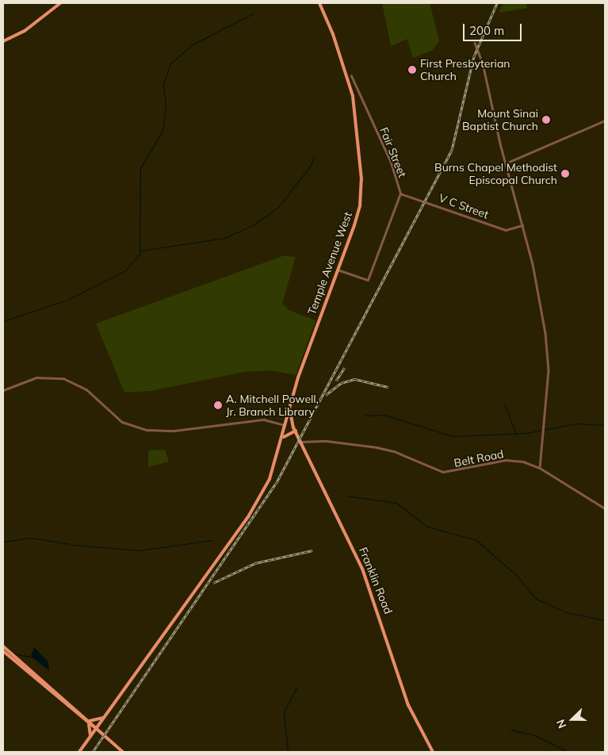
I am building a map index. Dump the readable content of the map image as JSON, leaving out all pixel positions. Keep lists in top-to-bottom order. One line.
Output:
{"streets":{"main road":["Temple Avenue West","Franklin Road"],"street":["Fair Street","V C Street","Belt Road"]},"crossings":[["Fair Street","V C Street"],["Fair Street","Temple Avenue West"],["Temple Avenue West","Franklin Road"],["Belt Road","Franklin Road"]],"places":["First Presbyterian Church","Mount Sinai Baptist Church","Burns Chapel Methodist Episcopal Church","A. Mitchell Powell, Jr. Branch Library"],"scale_bar":"200 m","north":"left"}
